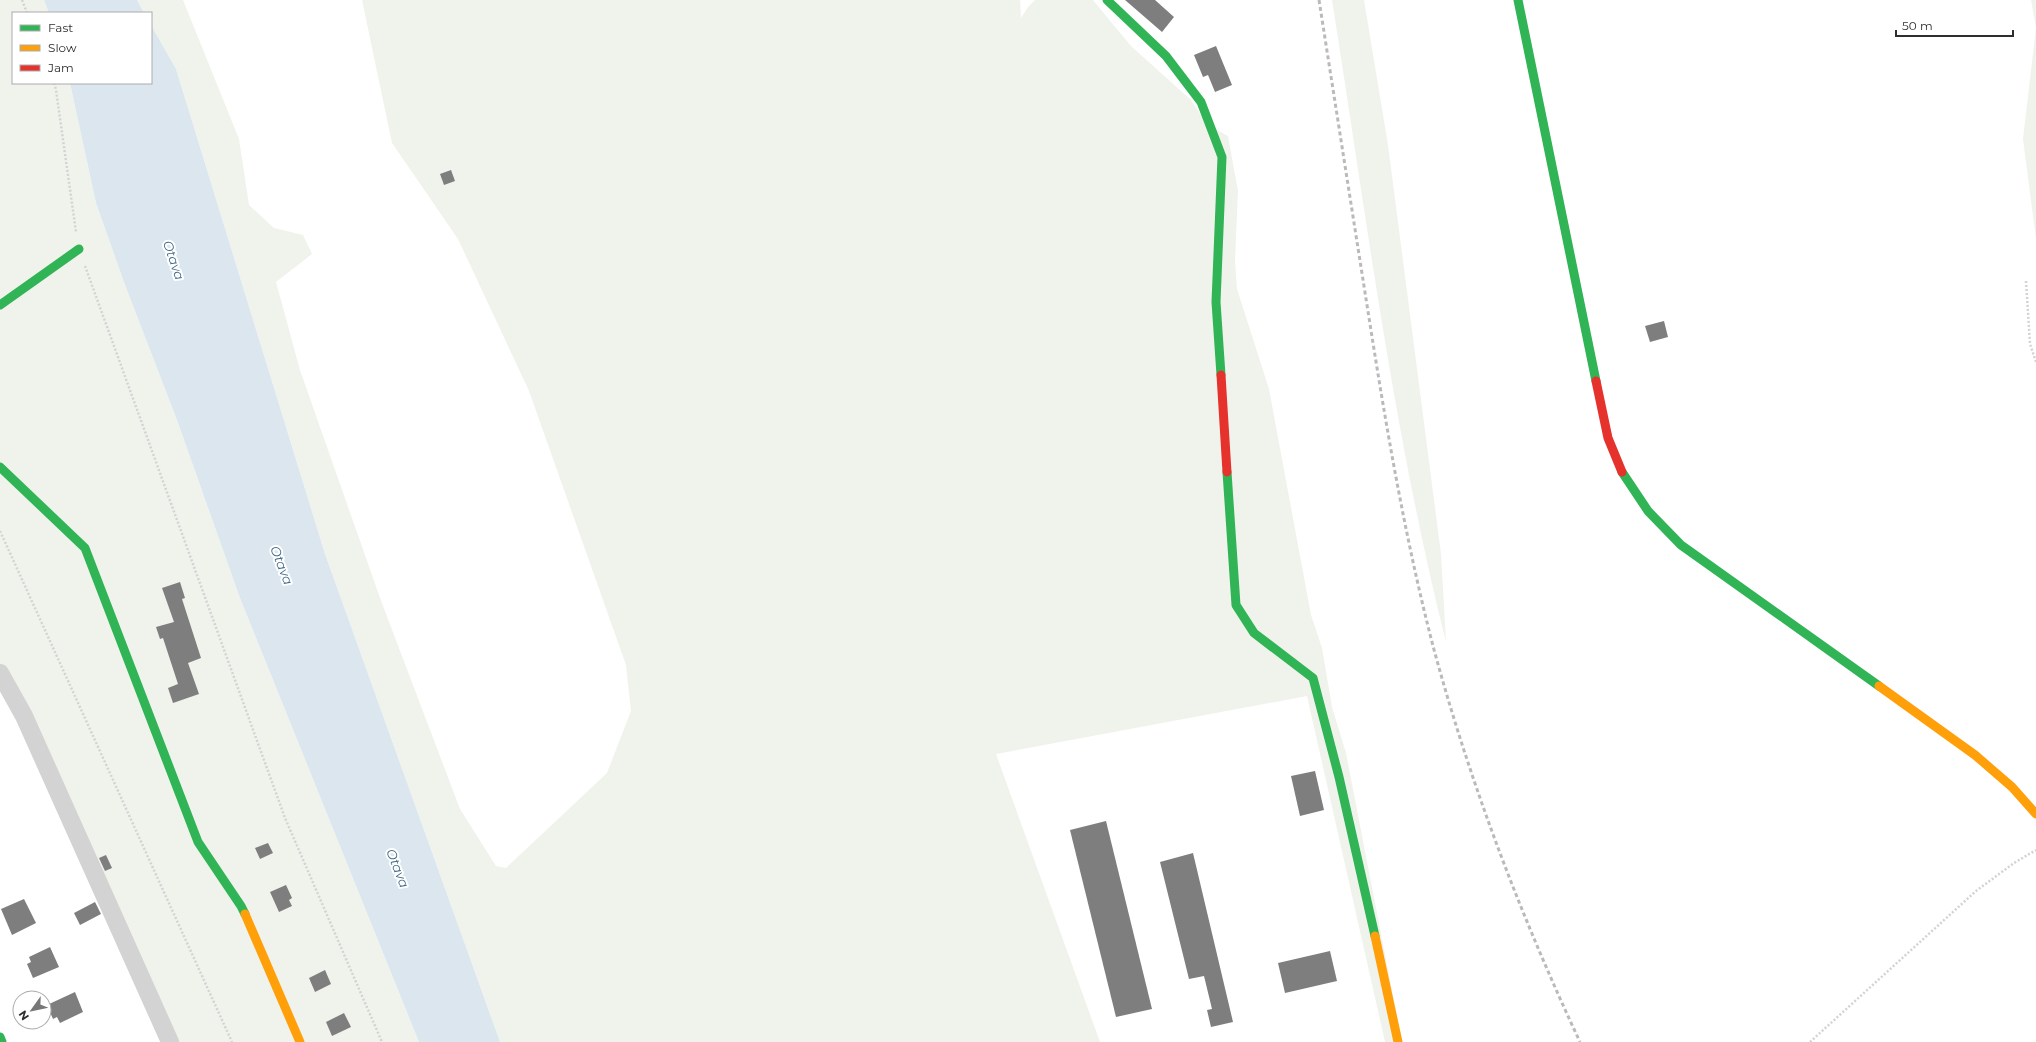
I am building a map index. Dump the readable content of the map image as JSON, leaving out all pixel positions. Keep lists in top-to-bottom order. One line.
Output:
{"water":["Otava"],"legend":["Fast","Slow","Jam"],"scale_bar":"50 m","north":"bottom left"}
